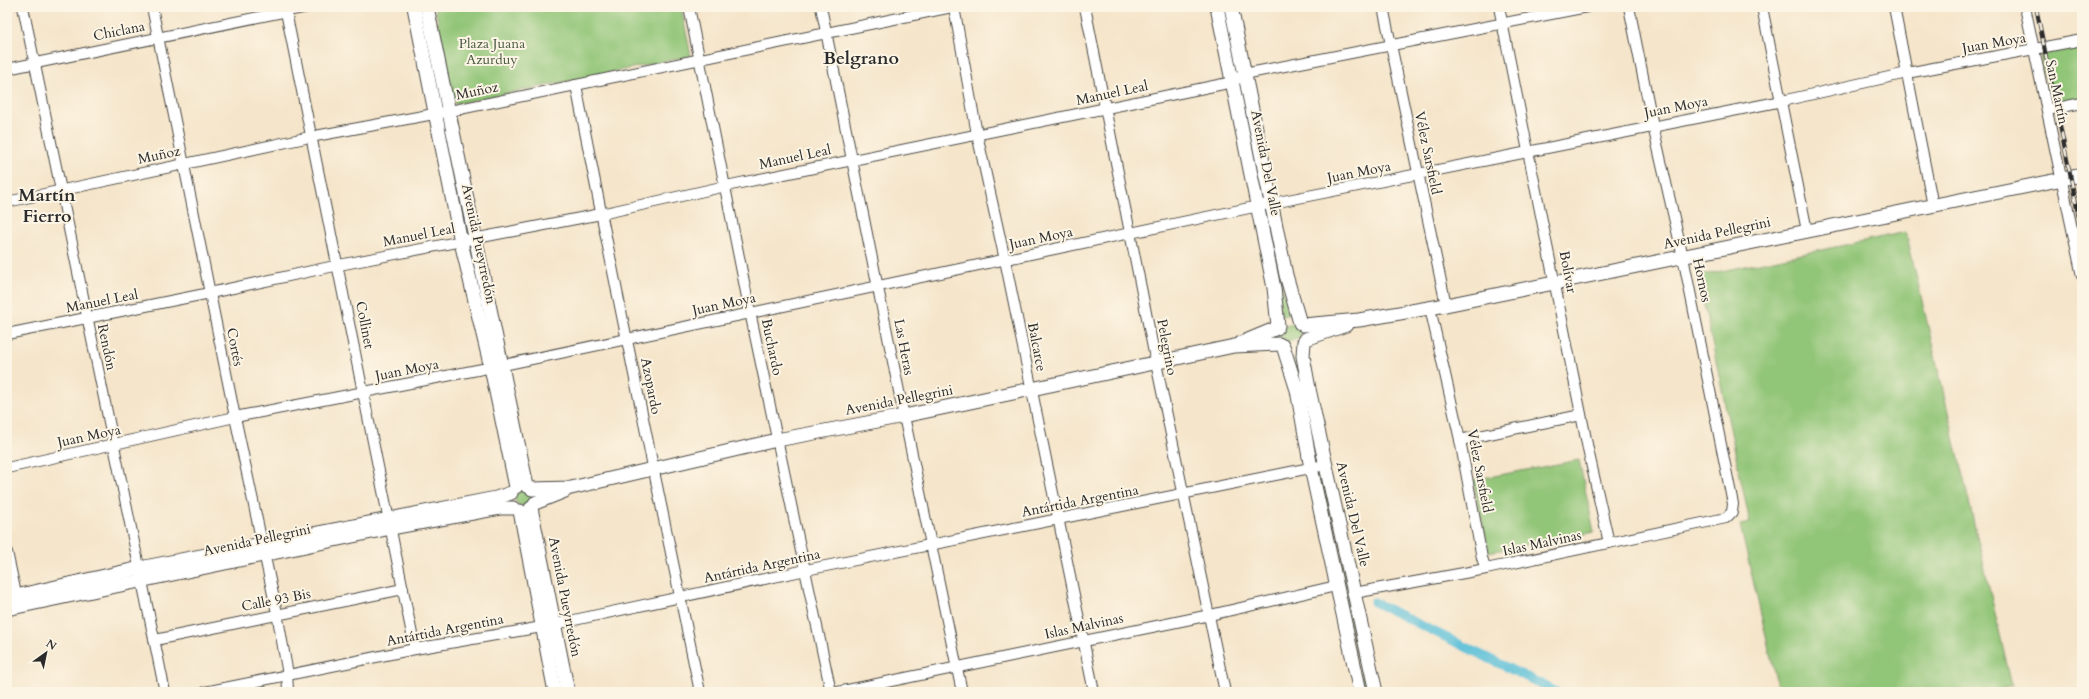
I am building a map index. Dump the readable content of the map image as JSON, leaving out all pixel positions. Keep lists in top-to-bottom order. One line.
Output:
{"streets":{"main road":["Avenida Del Valle","Avenida Pellegrini","Avenida Pueyrredón"],"street":["Chiclana","Juan Moya","Muñoz","San Martín","Manuel Leal","Vélez Sarsfield","Bolívar","Hornos","Collinet","Rendón","Cortés","Buchardo","Las Heras","Balcarce","Pelegrino","Azopardo","Antártida Argentina","Islas Malvinas","Calle 93 Bis"]},"crossings":[["Chiclana","Collinet"],["Chiclana","Rendón"],["Chiclana","Cortés"],["Juan Moya","San Martín"],["Juan Moya","Vélez Sarsfield"],["Juan Moya","Avenida Del Valle"],["Juan Moya","Avenida Pueyrredón"],["Juan Moya","Bolívar"],["Juan Moya","Hornos"],["Juan Moya","Collinet"],["Juan Moya","Rendón"],["Juan Moya","Cortés"],["Juan Moya","Buchardo"],["Juan Moya","Las Heras"],["Juan Moya","Balcarce"],["Juan Moya","Pelegrino"],["Juan Moya","Azopardo"],["Muñoz","Avenida Pueyrredón"],["Muñoz","Collinet"],["Muñoz","Rendón"],["Muñoz","Cortés"],["Muñoz","Buchardo"],["Muñoz","Las Heras"],["Muñoz","Balcarce"],["Muñoz","Azopardo"],["San Martín","Avenida Pellegrini"],["Manuel Leal","Vélez Sarsfield"],["Manuel Leal","Avenida Del Valle"],["Manuel Leal","Avenida Pueyrredón"],["Manuel Leal","Bolívar"],["Manuel Leal","Collinet"],["Manuel Leal","Rendón"],["Manuel Leal","Cortés"],["Manuel Leal","Buchardo"],["Manuel Leal","Las Heras"],["Manuel Leal","Balcarce"],["Manuel Leal","Pelegrino"],["Manuel Leal","Azopardo"],["Vélez Sarsfield","Avenida Pellegrini"],["Vélez Sarsfield","Islas Malvinas"],["Avenida Del Valle","Avenida Pellegrini"],["Avenida Del Valle","Antártida Argentina"],["Avenida Del Valle","Islas Malvinas"],["Avenida Pellegrini","Avenida Pueyrredón"],["Avenida Pellegrini","Bolívar"],["Avenida Pellegrini","Hornos"],["Avenida Pellegrini","Collinet"],["Avenida Pellegrini","Rendón"],["Avenida Pellegrini","Cortés"],["Avenida Pellegrini","Buchardo"],["Avenida Pellegrini","Las Heras"],["Avenida Pellegrini","Balcarce"],["Avenida Pellegrini","Pelegrino"],["Avenida Pellegrini","Azopardo"],["Avenida Pueyrredón","Antártida Argentina"],["Bolívar","Islas Malvinas"],["Hornos","Islas Malvinas"],["Collinet","Antártida Argentina"],["Collinet","Calle 93 Bis"],["Rendón","Calle 93 Bis"],["Cortés","Antártida Argentina"],["Cortés","Calle 93 Bis"],["Buchardo","Antártida Argentina"],["Las Heras","Antártida Argentina"],["Las Heras","Islas Malvinas"],["Balcarce","Antártida Argentina"],["Balcarce","Islas Malvinas"],["Pelegrino","Antártida Argentina"],["Pelegrino","Islas Malvinas"],["Azopardo","Antártida Argentina"]],"districts":["Belgrano","Martín Fierro"],"parks":["Plaza Juana Azurduy"],"north":"top right"}
